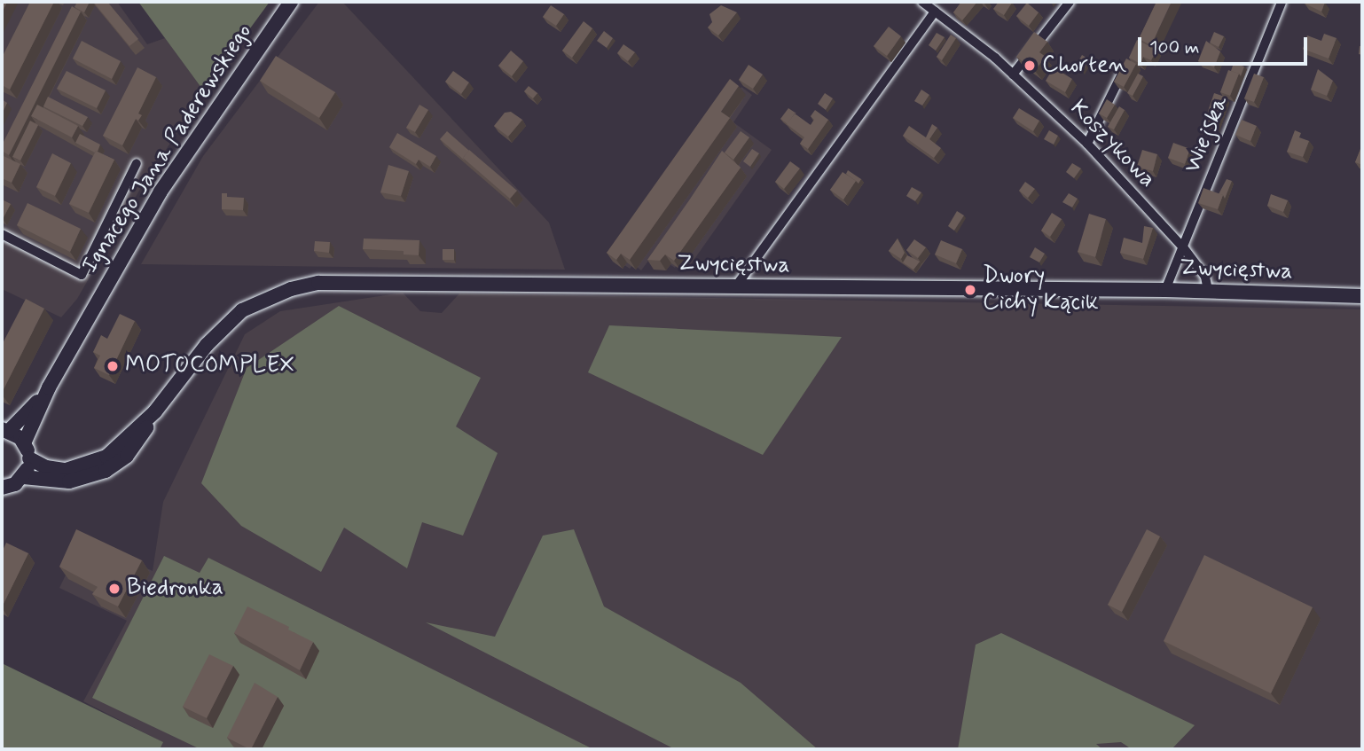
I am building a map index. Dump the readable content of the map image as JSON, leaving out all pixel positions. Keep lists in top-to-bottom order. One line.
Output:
{"streets":{"street":["Wiejska","Koszykowa","Ignacego Jana Paderewskiego","Zwycięstwa"]},"crossings":[["Wiejska","Koszykowa"],["Koszykowa","Zwycięstwa"]],"places":["Chorten","Dwory Cichy Kącik","MOTOCOMPLEX","Biedronka"],"scale_bar":"100 m"}
